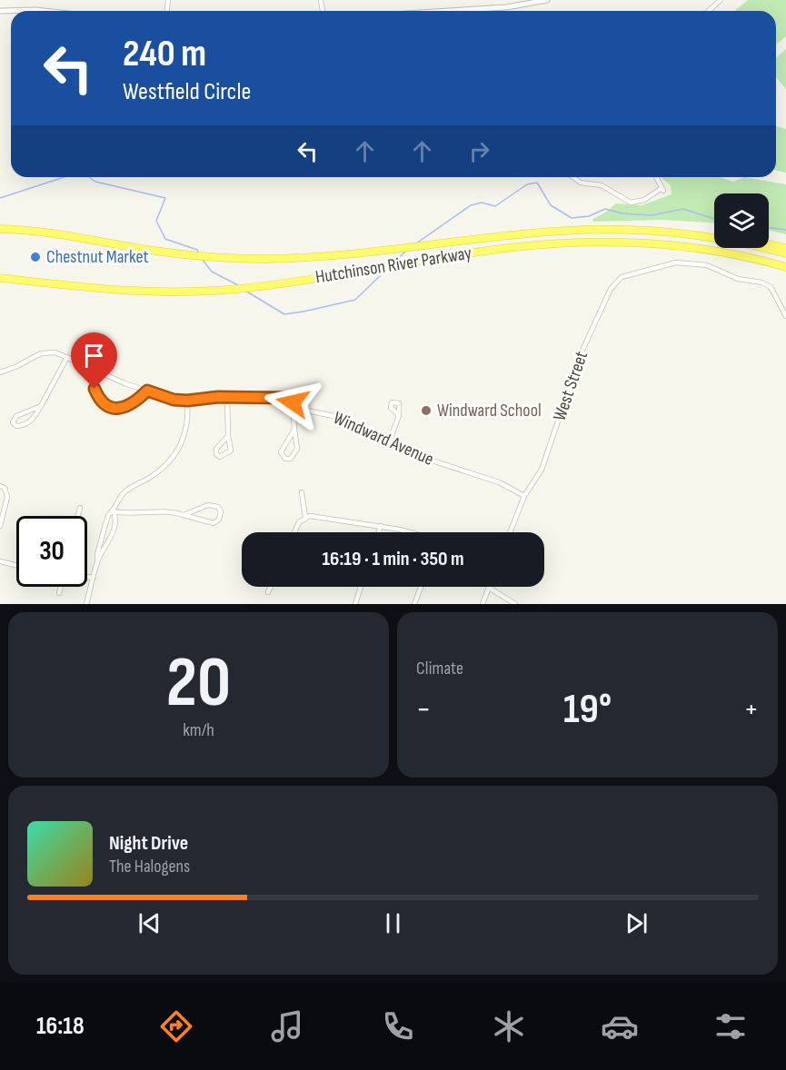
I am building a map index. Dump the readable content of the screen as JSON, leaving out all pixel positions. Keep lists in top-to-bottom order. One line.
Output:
{"streets":{"highway":["Hutchinson River Parkway"],"street":["West Street","Windward Avenue"]},"crossings":[["West Street","Windward Avenue"]],"places":["Chestnut Market","Windward School"],"page":{"turn":["240 m","Westfield Circle"],"limit":"30","trip":"16:19 · 1 min · 350 m","tile":[["20","km/h"],"Climate"],"heat":["−","19°","+"],"song":["Night Drive","The Halogens"],"tabs":"16:18"}}
